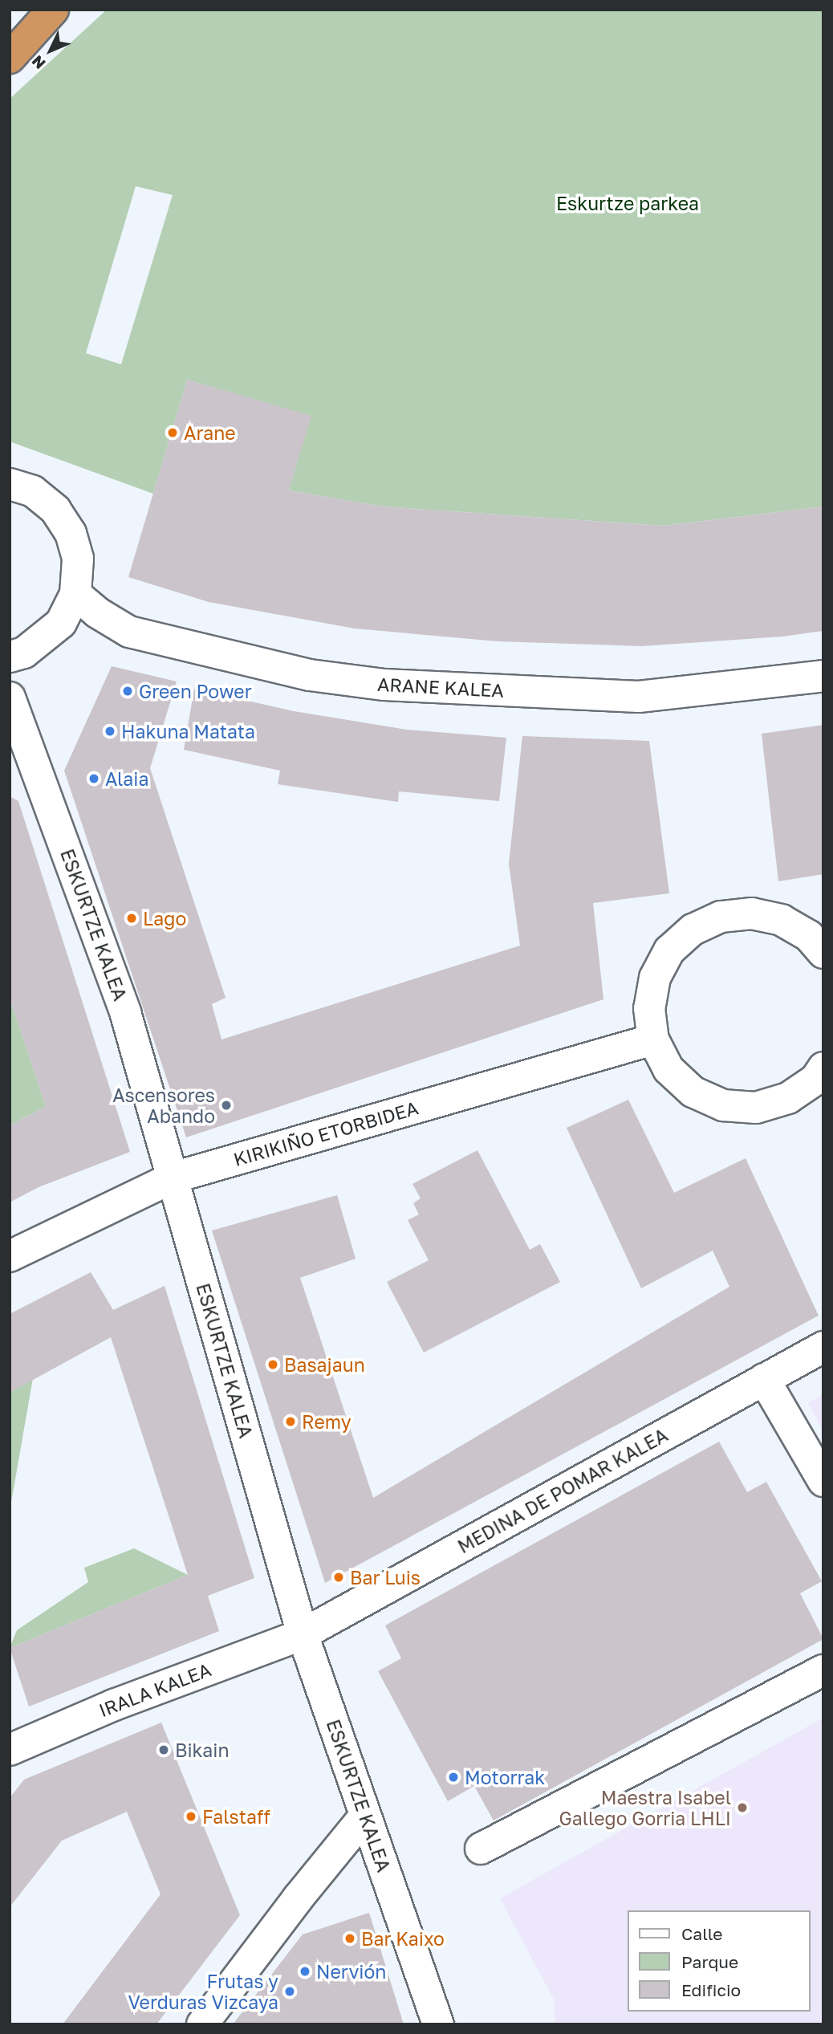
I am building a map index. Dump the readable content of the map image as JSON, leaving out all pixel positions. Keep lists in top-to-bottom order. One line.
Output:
{"streets":{"street":["ARANE KALEA","ESKURTZE KALEA","KIRIKIÑO ETORBIDEA","MEDINA DE POMAR KALEA","IRALA KALEA"]},"crossings":[["ESKURTZE KALEA","KIRIKIÑO ETORBIDEA"],["ESKURTZE KALEA","MEDINA DE POMAR KALEA"],["ESKURTZE KALEA","IRALA KALEA"],["MEDINA DE POMAR KALEA","IRALA KALEA"]],"parks":["Eskurtze parkea"],"places":["Arane","Green Power","Hakuna Matata","Alaia","Lago","Ascensores Abando","Basajaun","Remy","Bar Luis","Bikain","Motorrak","Maestra Isabel Gallego Gorria LHLI","Falstaff","Bar Kaixo","Nervión","Frutas y Verduras Vizcaya"],"legend":["Calle","Parque","Edificio"],"north":"bottom left"}
